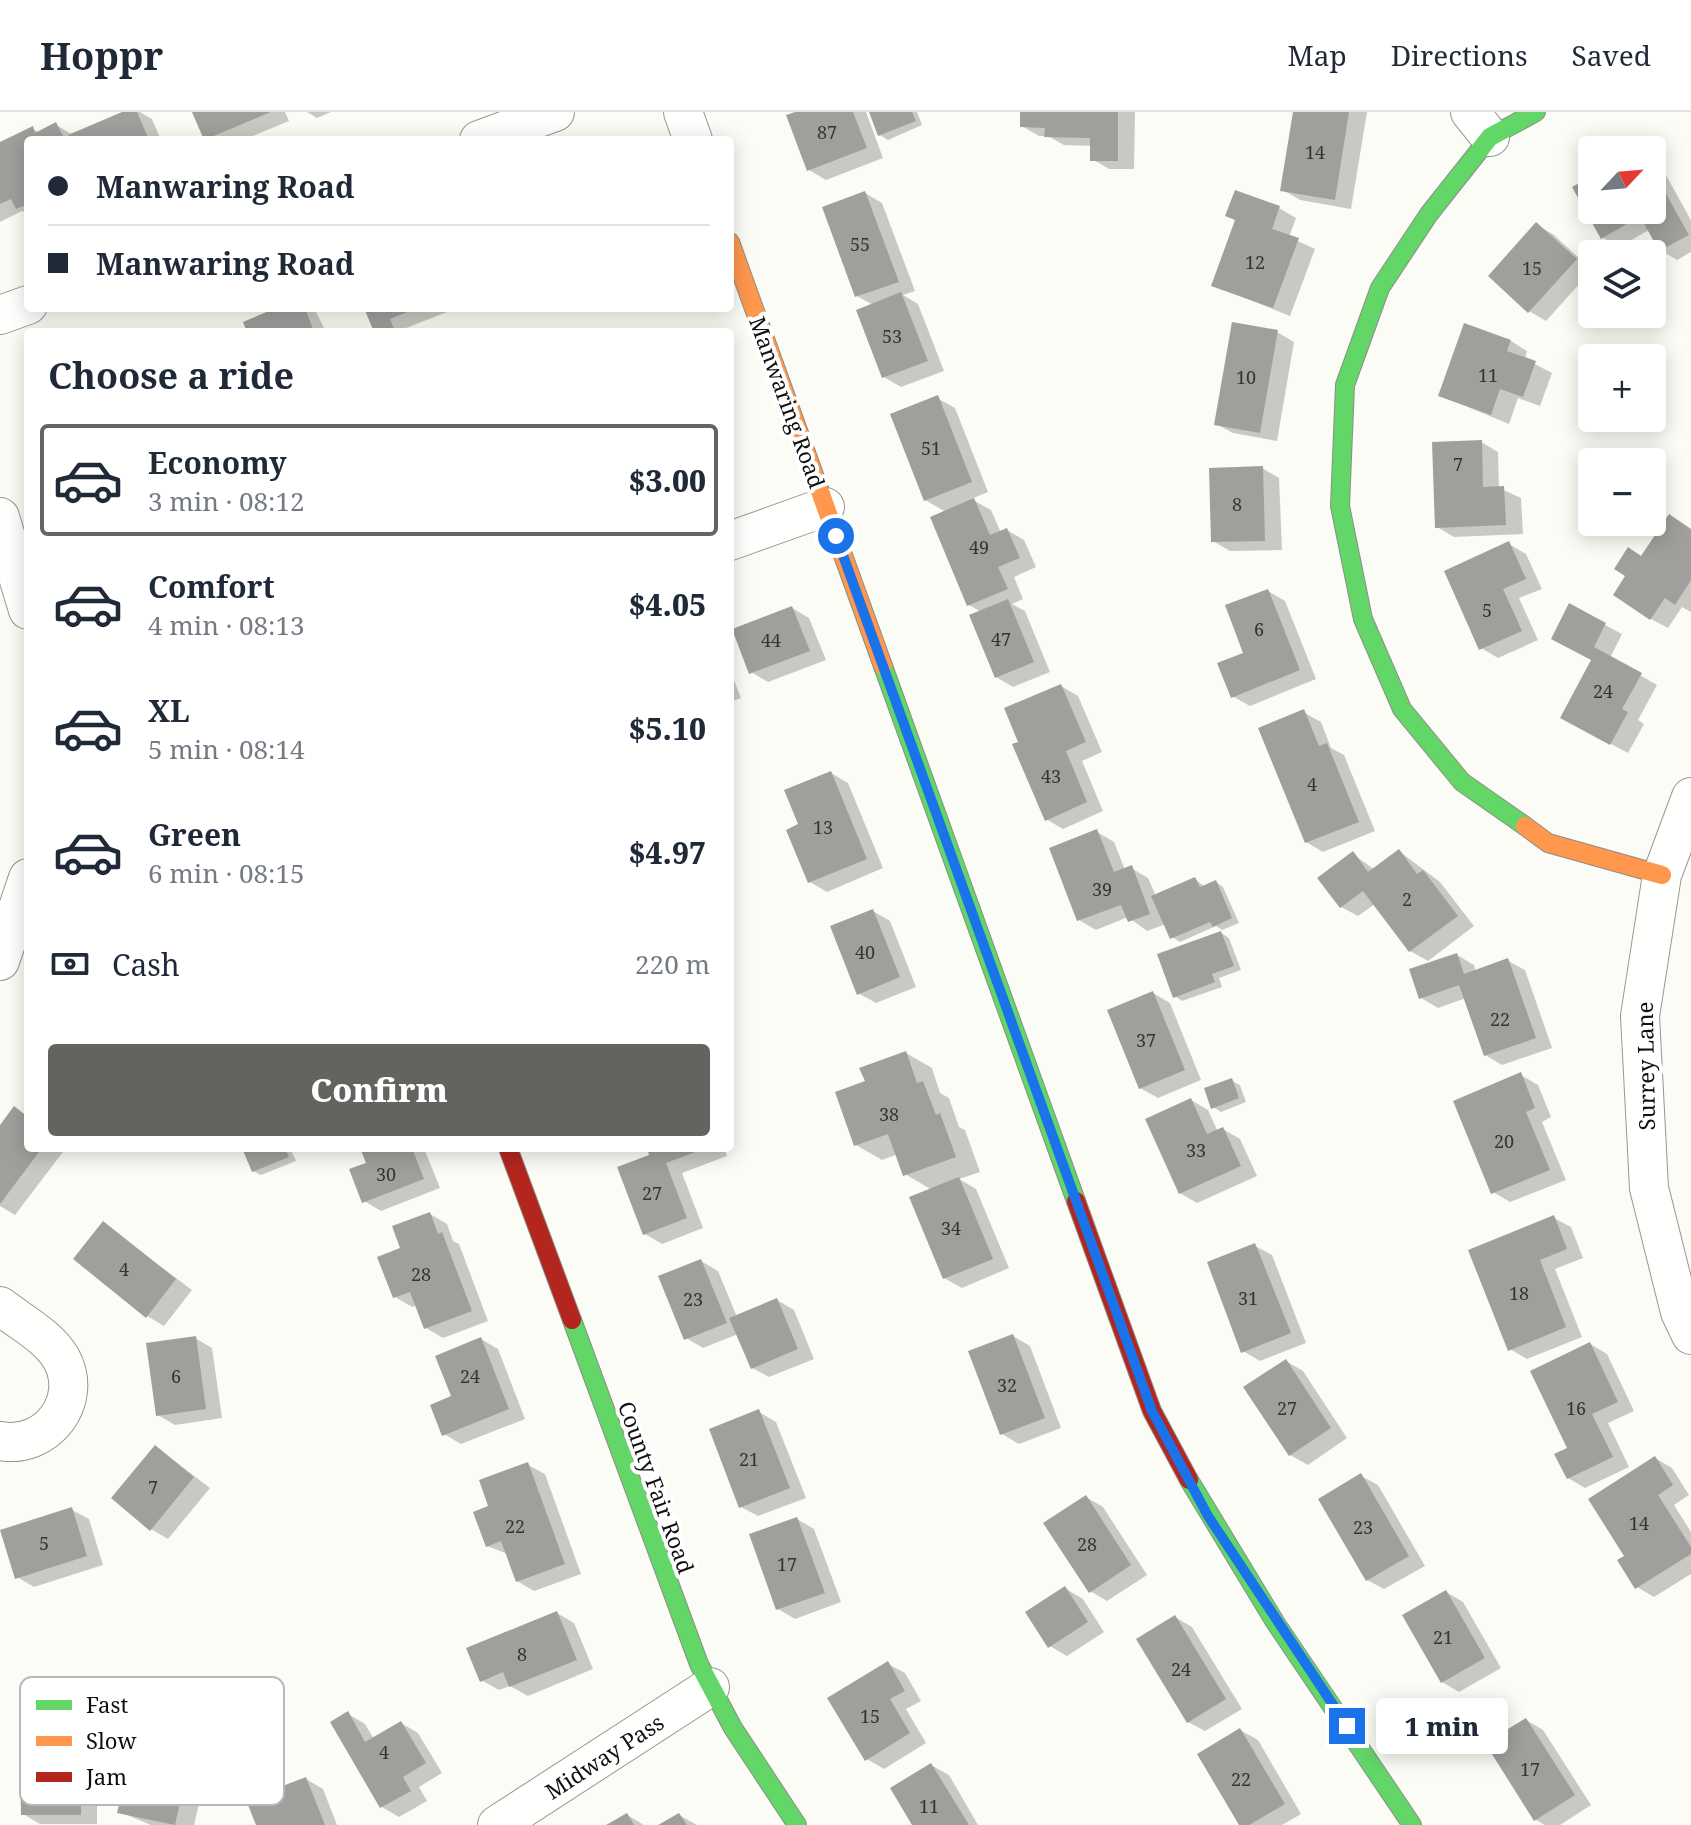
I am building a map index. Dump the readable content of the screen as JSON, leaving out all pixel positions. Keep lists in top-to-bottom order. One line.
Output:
{"streets":{"street":["Manwaring Road","Surrey Lane","County Fair Road","Midway Pass"]},"crossings":[["County Fair Road","Midway Pass"]],"house_numbers":["87","14","55","12","15","53","11","10","51","7","8","49","5","6","47","44","24","43","4","13","39","2","40","22","37","38","20","33","30","27","34","4","28","18","31","23","6","24","32","27","16","21","7","14","22","23","5","28","17","21","8","24","15","4","17","22","11"],"legend":["Fast","Slow","Jam"],"north":"top right","page":{"header":"Hoppr","nav":["Map","Directions","Saved"],"map_buttons":["+","−"],"banner":["Manwaring Road","Manwaring Road"],"heading":"Choose a ride","list":[{"name":"Economy","note":"3 min · 08:12","value":"$3.00"},{"name":"Comfort","note":"4 min · 08:13","value":"$4.05"},{"name":"XL","note":"5 min · 08:14","value":"$5.10"},{"name":"Green","note":"6 min · 08:15","value":"$4.97"}],"pay":["Cash","220 m"],"buttons":"Confirm","bubble":"1 min"}}
